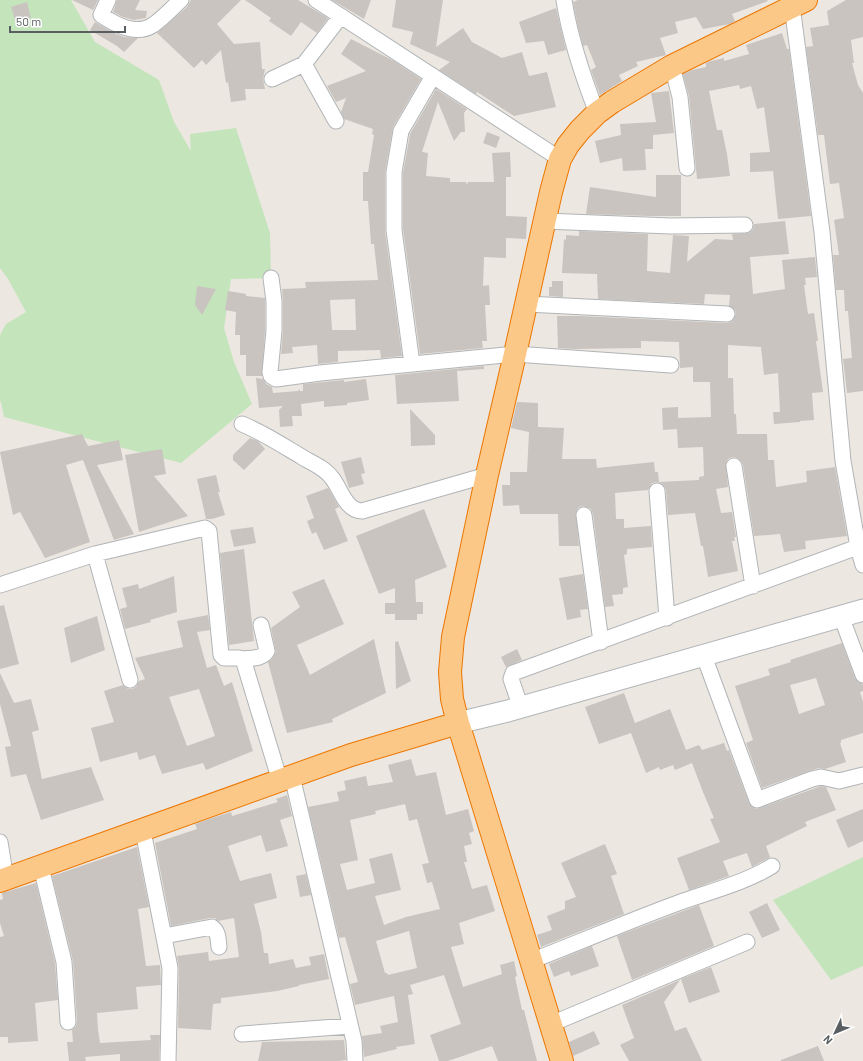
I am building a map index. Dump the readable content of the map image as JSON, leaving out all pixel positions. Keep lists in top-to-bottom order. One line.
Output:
{"scale_bar":"50 m","north":"bottom left"}
